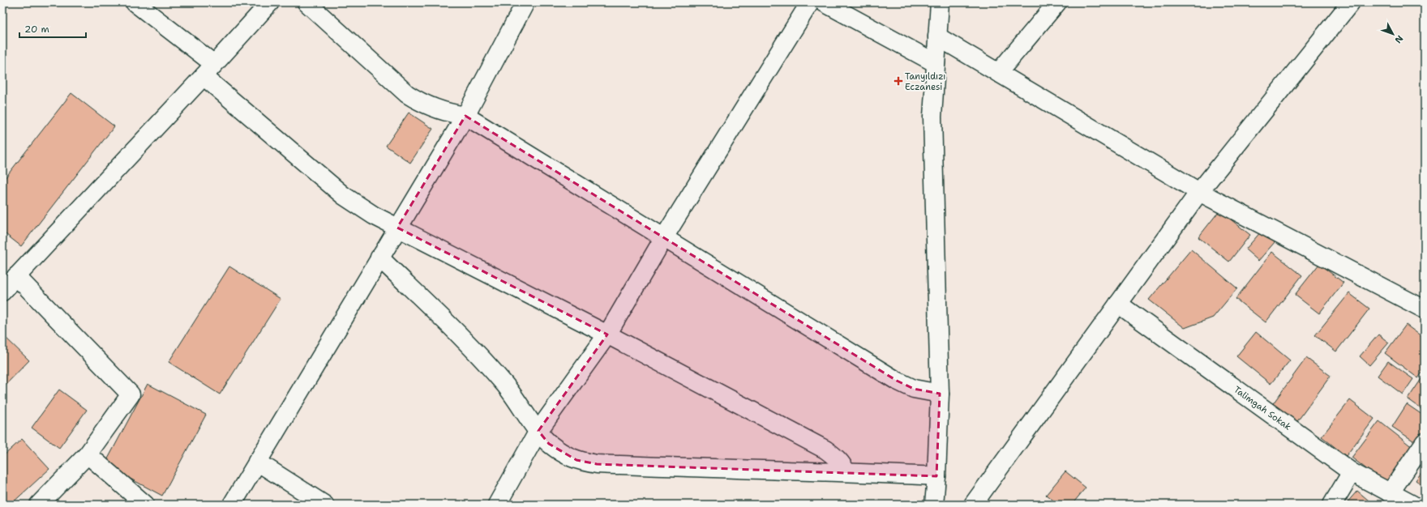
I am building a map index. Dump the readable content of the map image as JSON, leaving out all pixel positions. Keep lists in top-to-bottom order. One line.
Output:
{"streets":{"street":["Talimgah Sokak"]},"places":{"health":["Tanyıldızı Eczanesi"]},"scale_bar":"20 m","north":"bottom right"}
